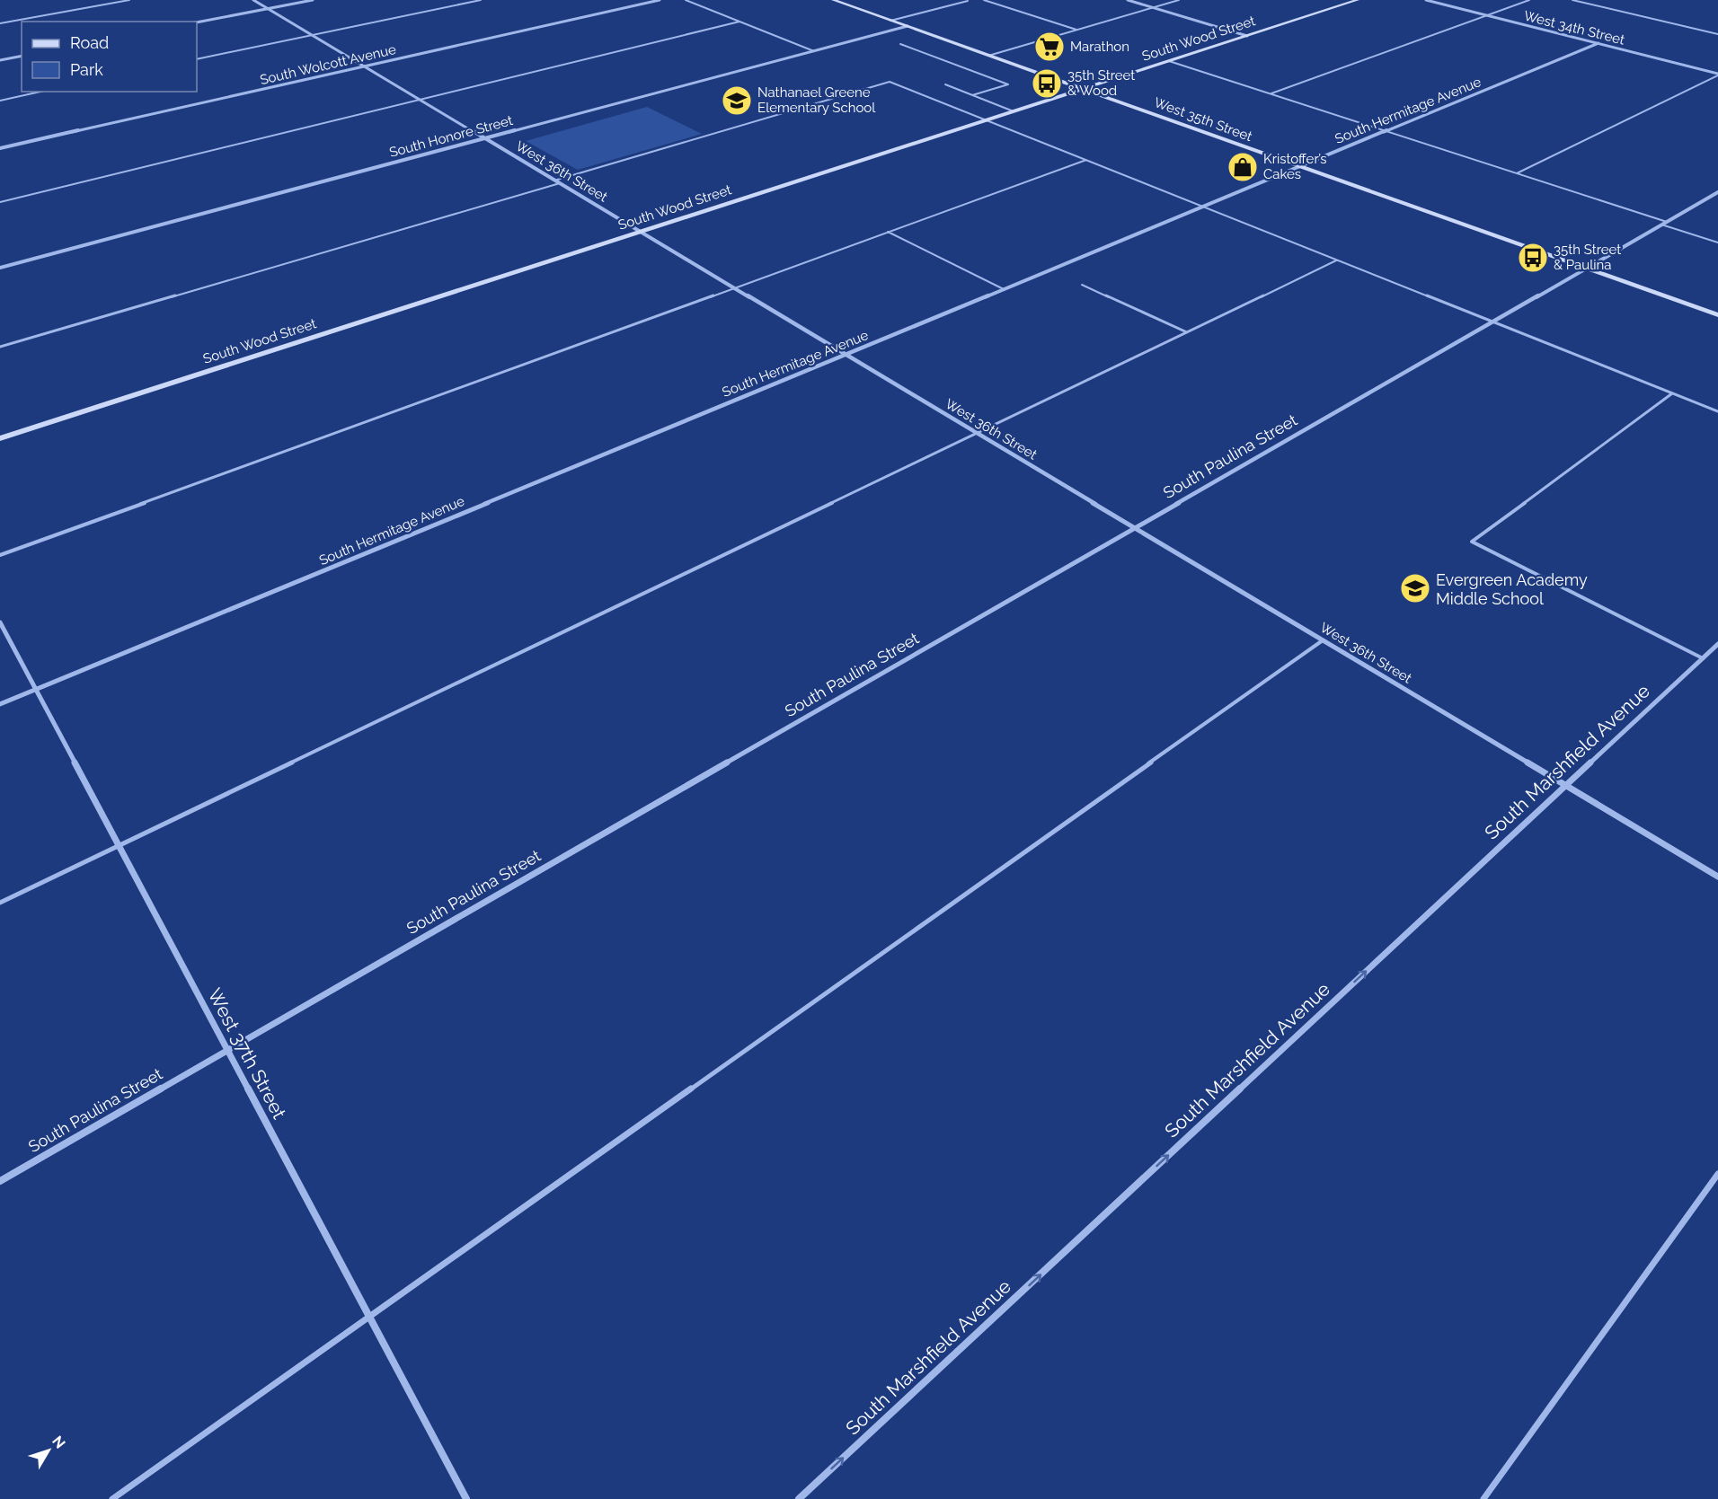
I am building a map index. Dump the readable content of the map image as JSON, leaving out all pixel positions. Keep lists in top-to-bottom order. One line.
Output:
{"streets":{"street":["West 34th Street","South Wood Street","South Wolcott Avenue","South Hermitage Avenue","West 35th Street","South Honore Street","West 36th Street","South Paulina Street","South Marshfield Avenue","West 37th Street"]},"crossings":[["West 34th Street","South Hermitage Avenue"],["South Wood Street","West 35th Street"],["South Wood Street","West 36th Street"],["South Wolcott Avenue","West 36th Street"],["South Hermitage Avenue","West 35th Street"],["South Hermitage Avenue","West 36th Street"],["South Hermitage Avenue","West 37th Street"],["West 35th Street","South Honore Street"],["West 35th Street","South Paulina Street"],["South Honore Street","West 36th Street"],["West 36th Street","South Paulina Street"],["West 36th Street","South Marshfield Avenue"],["South Paulina Street","West 37th Street"]],"one_way":["South Marshfield Avenue"],"places":{"supermarket":["Marathon"],"bus stop":["35th Street & Wood","35th Street & Paulina"],"school or university":["Nathanael Greene Elementary School","Evergreen Academy Middle School"],"shop":["Kristoffer’s Cakes"]},"legend":["Road","Park"],"north":"top right"}
